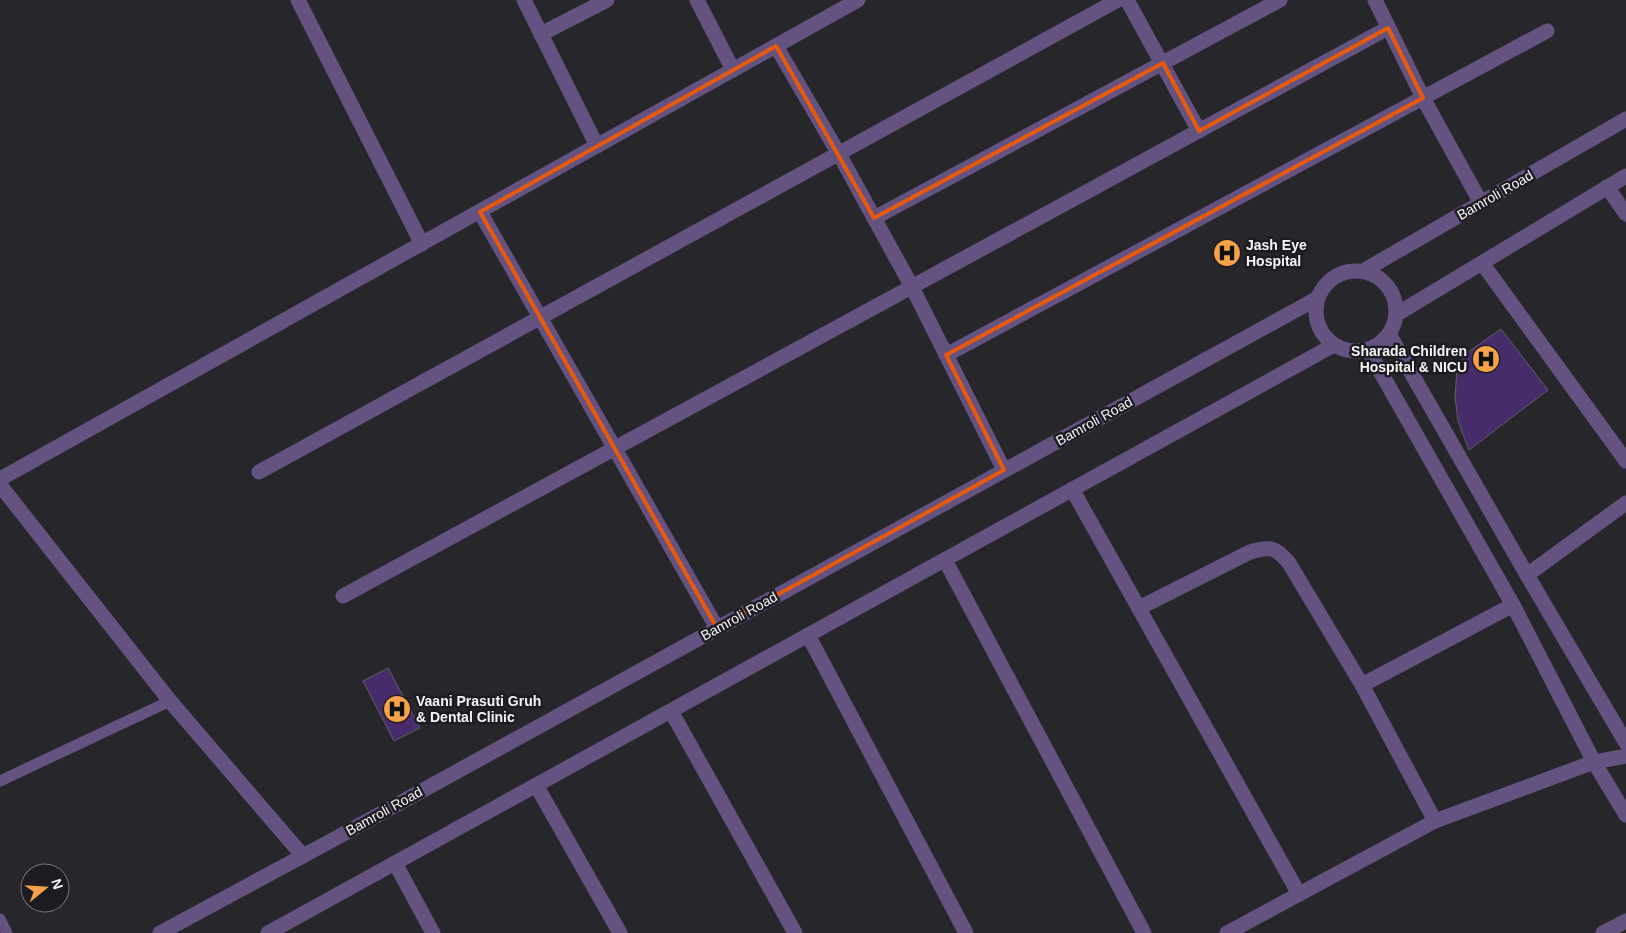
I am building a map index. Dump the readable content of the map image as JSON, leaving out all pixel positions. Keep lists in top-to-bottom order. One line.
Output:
{"streets":{"street":["Bamroli Road"]},"places":{"hospital":["Jash Eye Hospital","Sharada Children Hospital & NICU","Vaani Prasuti Gruh & Dental Clinic"]},"north":"right"}
